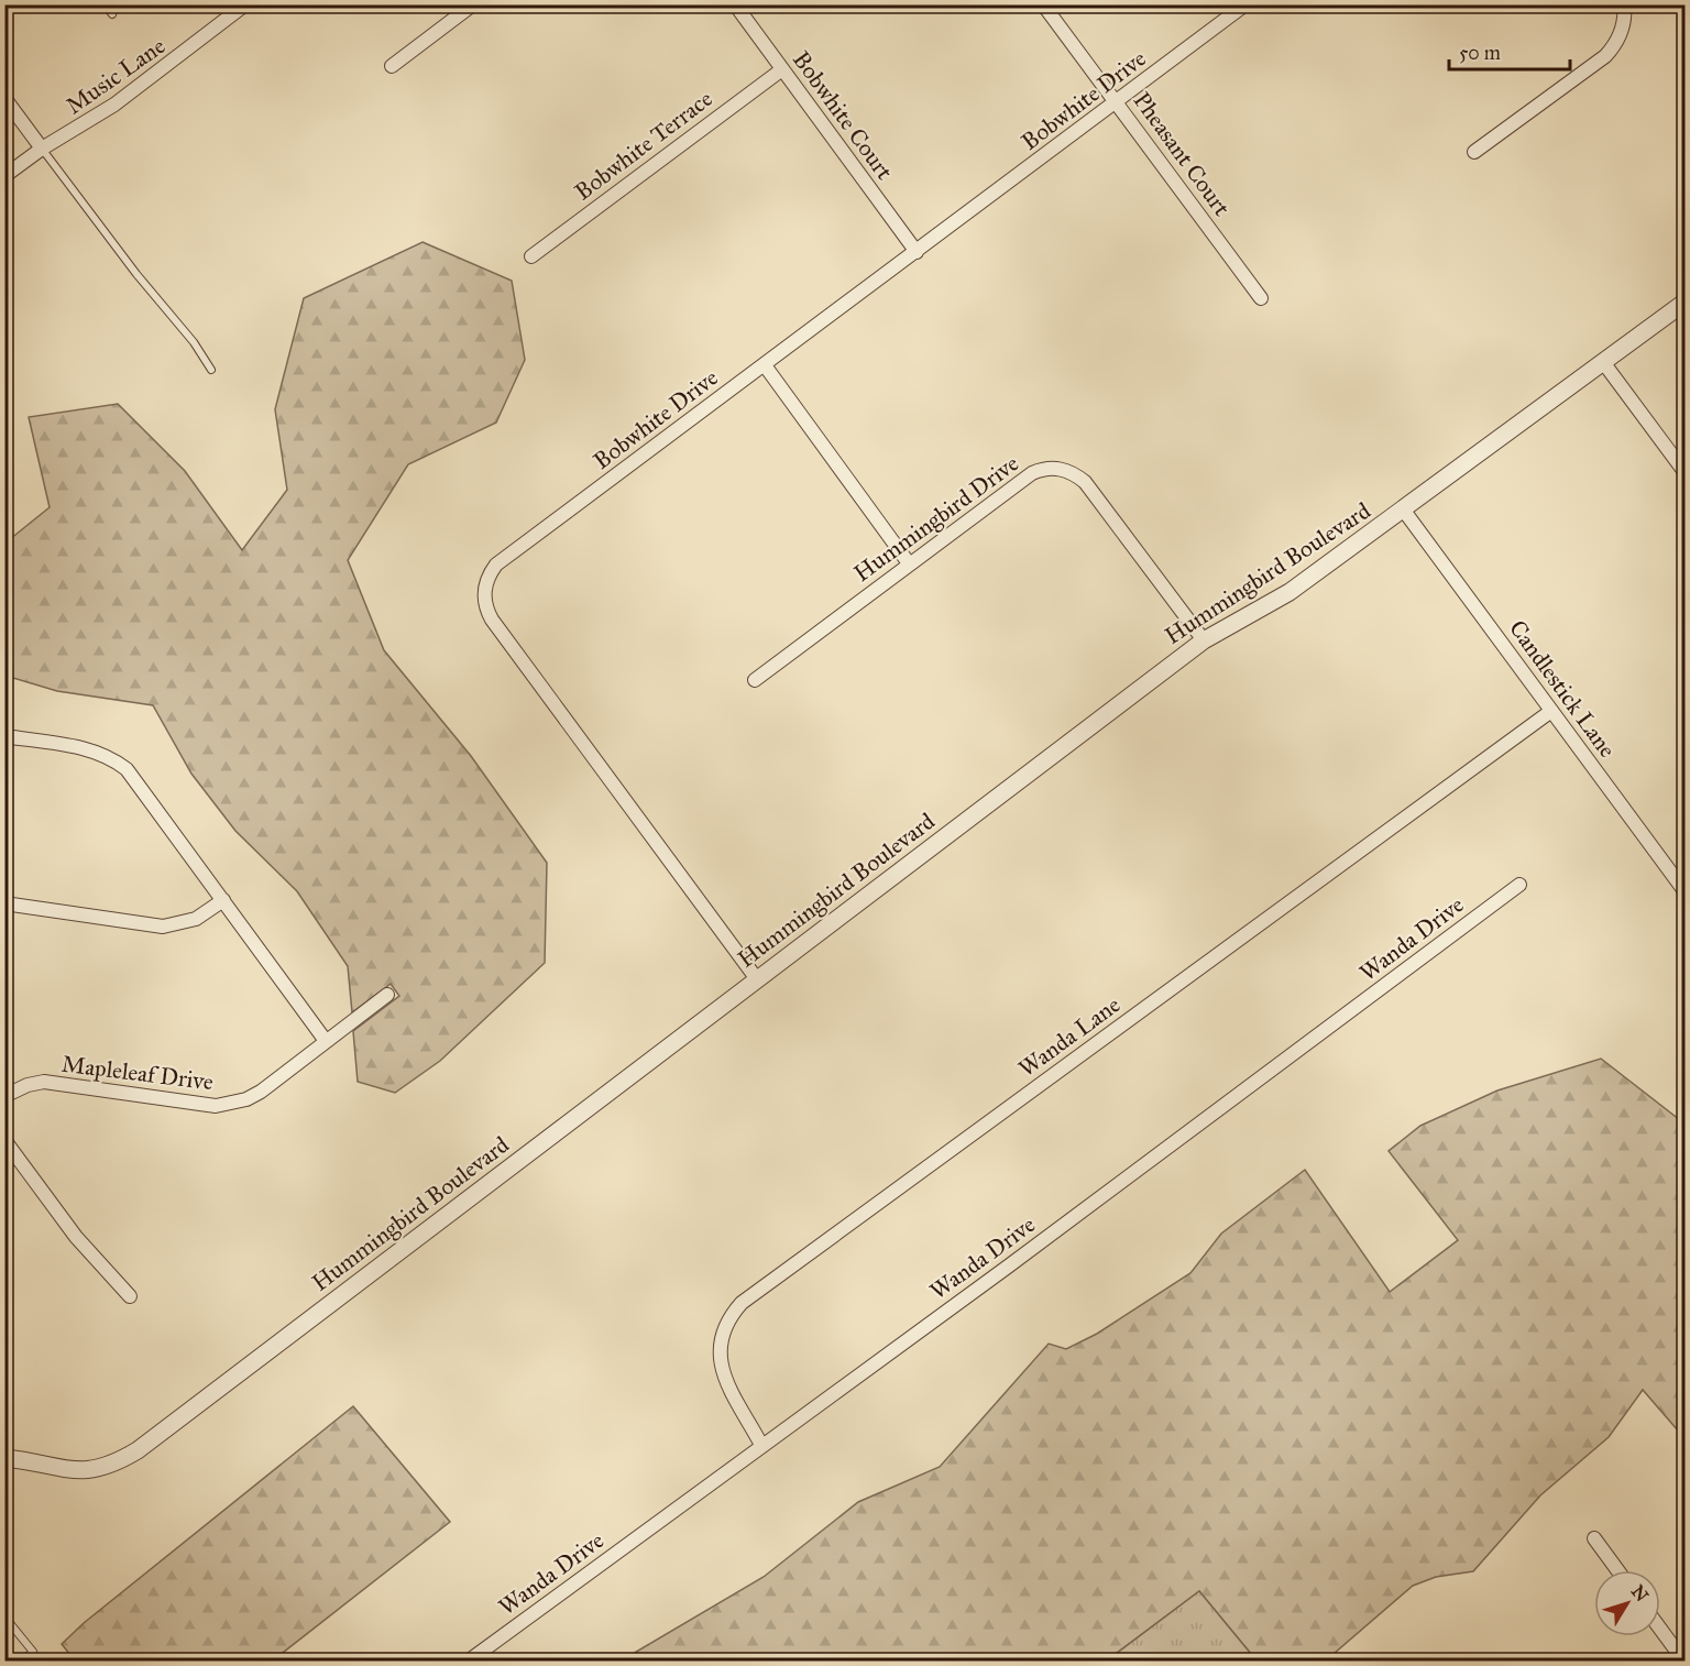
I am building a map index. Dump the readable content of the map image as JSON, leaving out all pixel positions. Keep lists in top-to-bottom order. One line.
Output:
{"streets":{"street":["Music Lane","Bobwhite Drive","Bobwhite Court","Bobwhite Terrace","Pheasant Court","Hummingbird Drive","Hummingbird Boulevard","Candlestick Lane","Wanda Drive","Wanda Lane","Mapleleaf Drive"]},"crossings":[["Bobwhite Drive","Bobwhite Court"],["Bobwhite Drive","Pheasant Court"],["Bobwhite Drive","Hummingbird Boulevard"],["Bobwhite Court","Bobwhite Terrace"],["Hummingbird Drive","Hummingbird Boulevard"],["Hummingbird Boulevard","Candlestick Lane"],["Candlestick Lane","Wanda Lane"],["Wanda Drive","Wanda Lane"]],"scale_bar":"50 m","north":"top right"}
